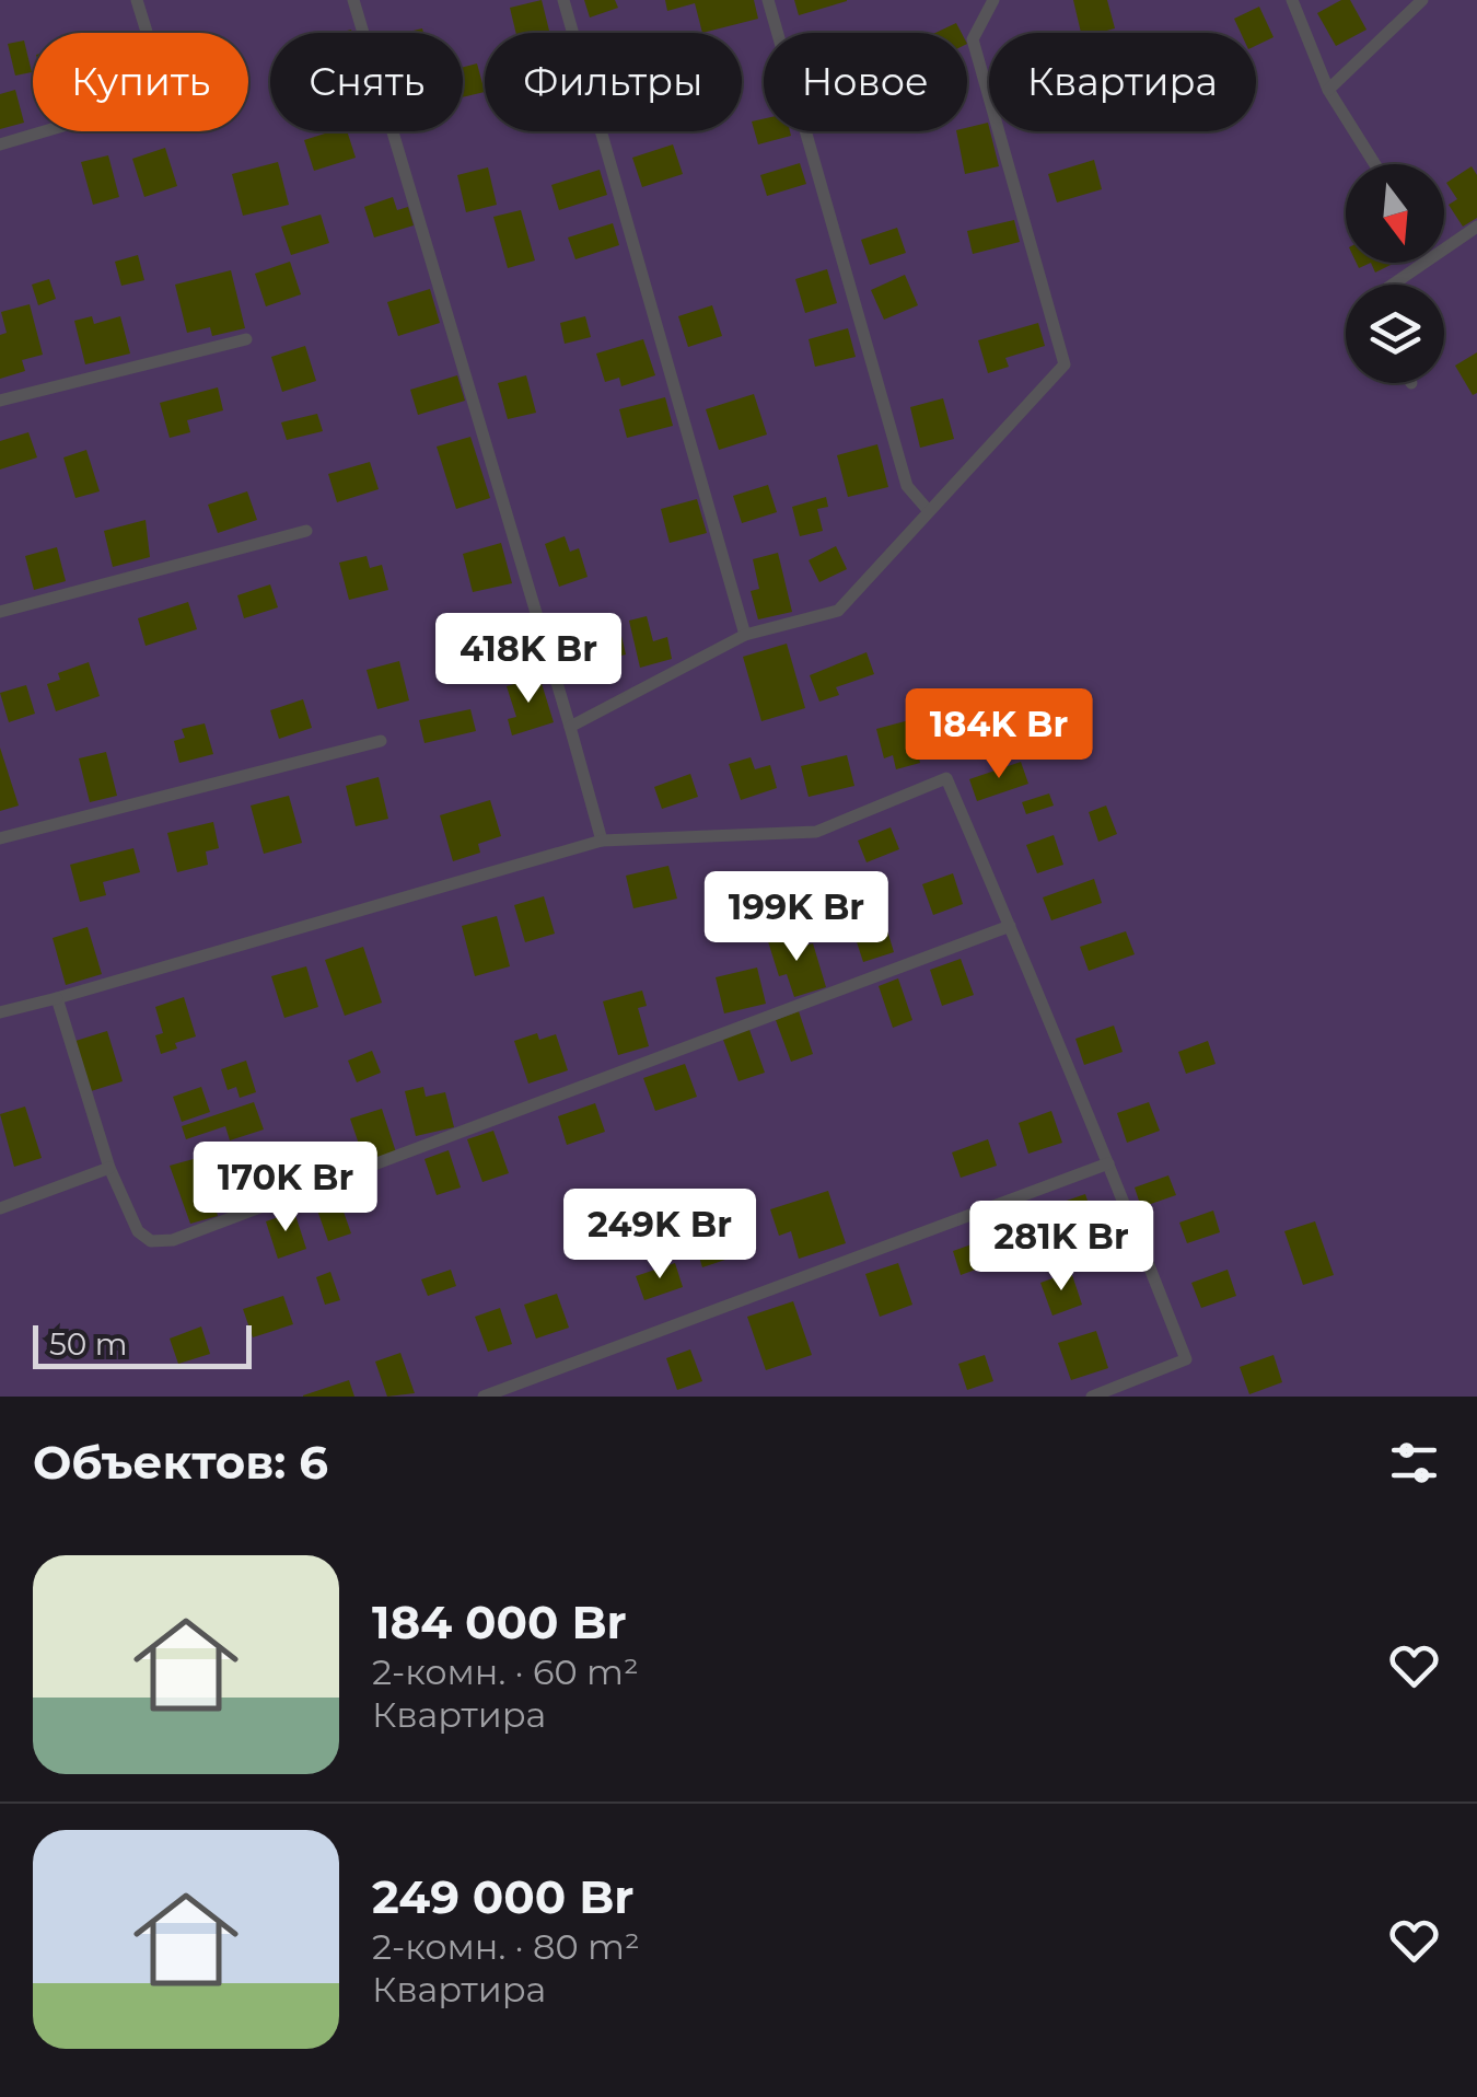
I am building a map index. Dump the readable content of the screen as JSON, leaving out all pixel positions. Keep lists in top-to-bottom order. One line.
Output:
{"scale_bar":"50 m","north":"bottom","page":{"chip":["Купить","Снять","Фильтры","Новое","Квартира"],"price":["418K Br","184K Br","199K Br","170K Br","249K Br","281K Br"],"scale":"50 m","heading":"Объектов: 6","list":[{"name":"184 000 Br","note":"2-комн. · 60 m² · Квартира"},{"name":"249 000 Br","note":"2-комн. · 80 m² · Квартира"}]}}
